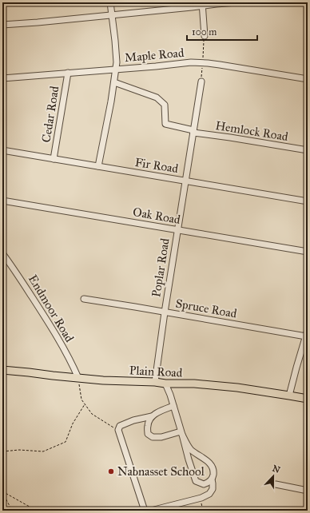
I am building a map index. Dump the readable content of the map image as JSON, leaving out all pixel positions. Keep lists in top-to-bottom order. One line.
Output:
{"streets":{"main road":["Plain Road"],"street":["Maple Road","Cedar Road","Hemlock Road","Fir Road","Oak Road","Poplar Road","Endmoor Road","Spruce Road"]},"crossings":[["Maple Road","Cedar Road"],["Cedar Road","Fir Road"],["Hemlock Road","Poplar Road"],["Fir Road","Poplar Road"],["Oak Road","Poplar Road"],["Poplar Road","Spruce Road"],["Poplar Road","Plain Road"],["Endmoor Road","Plain Road"]],"places":["Nabnasset School"],"scale_bar":"100 m","north":"top"}
